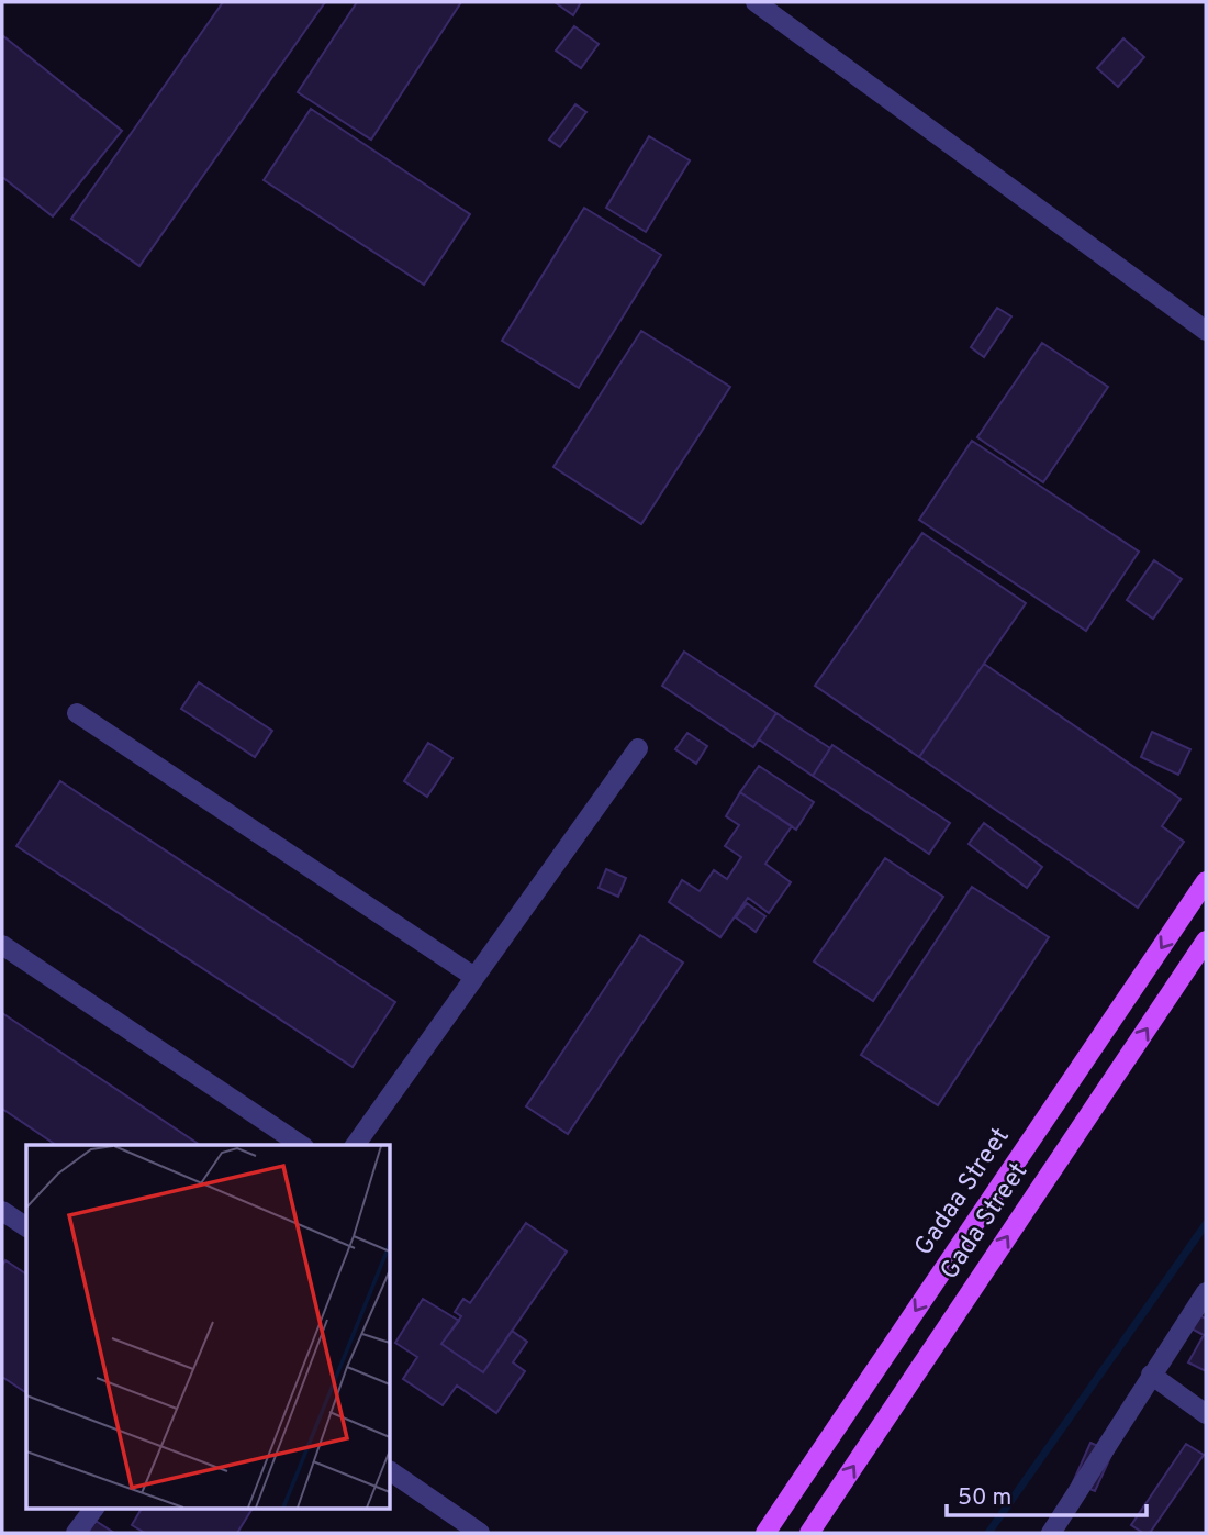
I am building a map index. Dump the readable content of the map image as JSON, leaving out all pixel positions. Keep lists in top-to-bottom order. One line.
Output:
{"streets":{"main road":["Gadaa Street","Gada Street"]},"one_way":["Gadaa Street","Gada Street"],"scale_bar":"50 m"}
